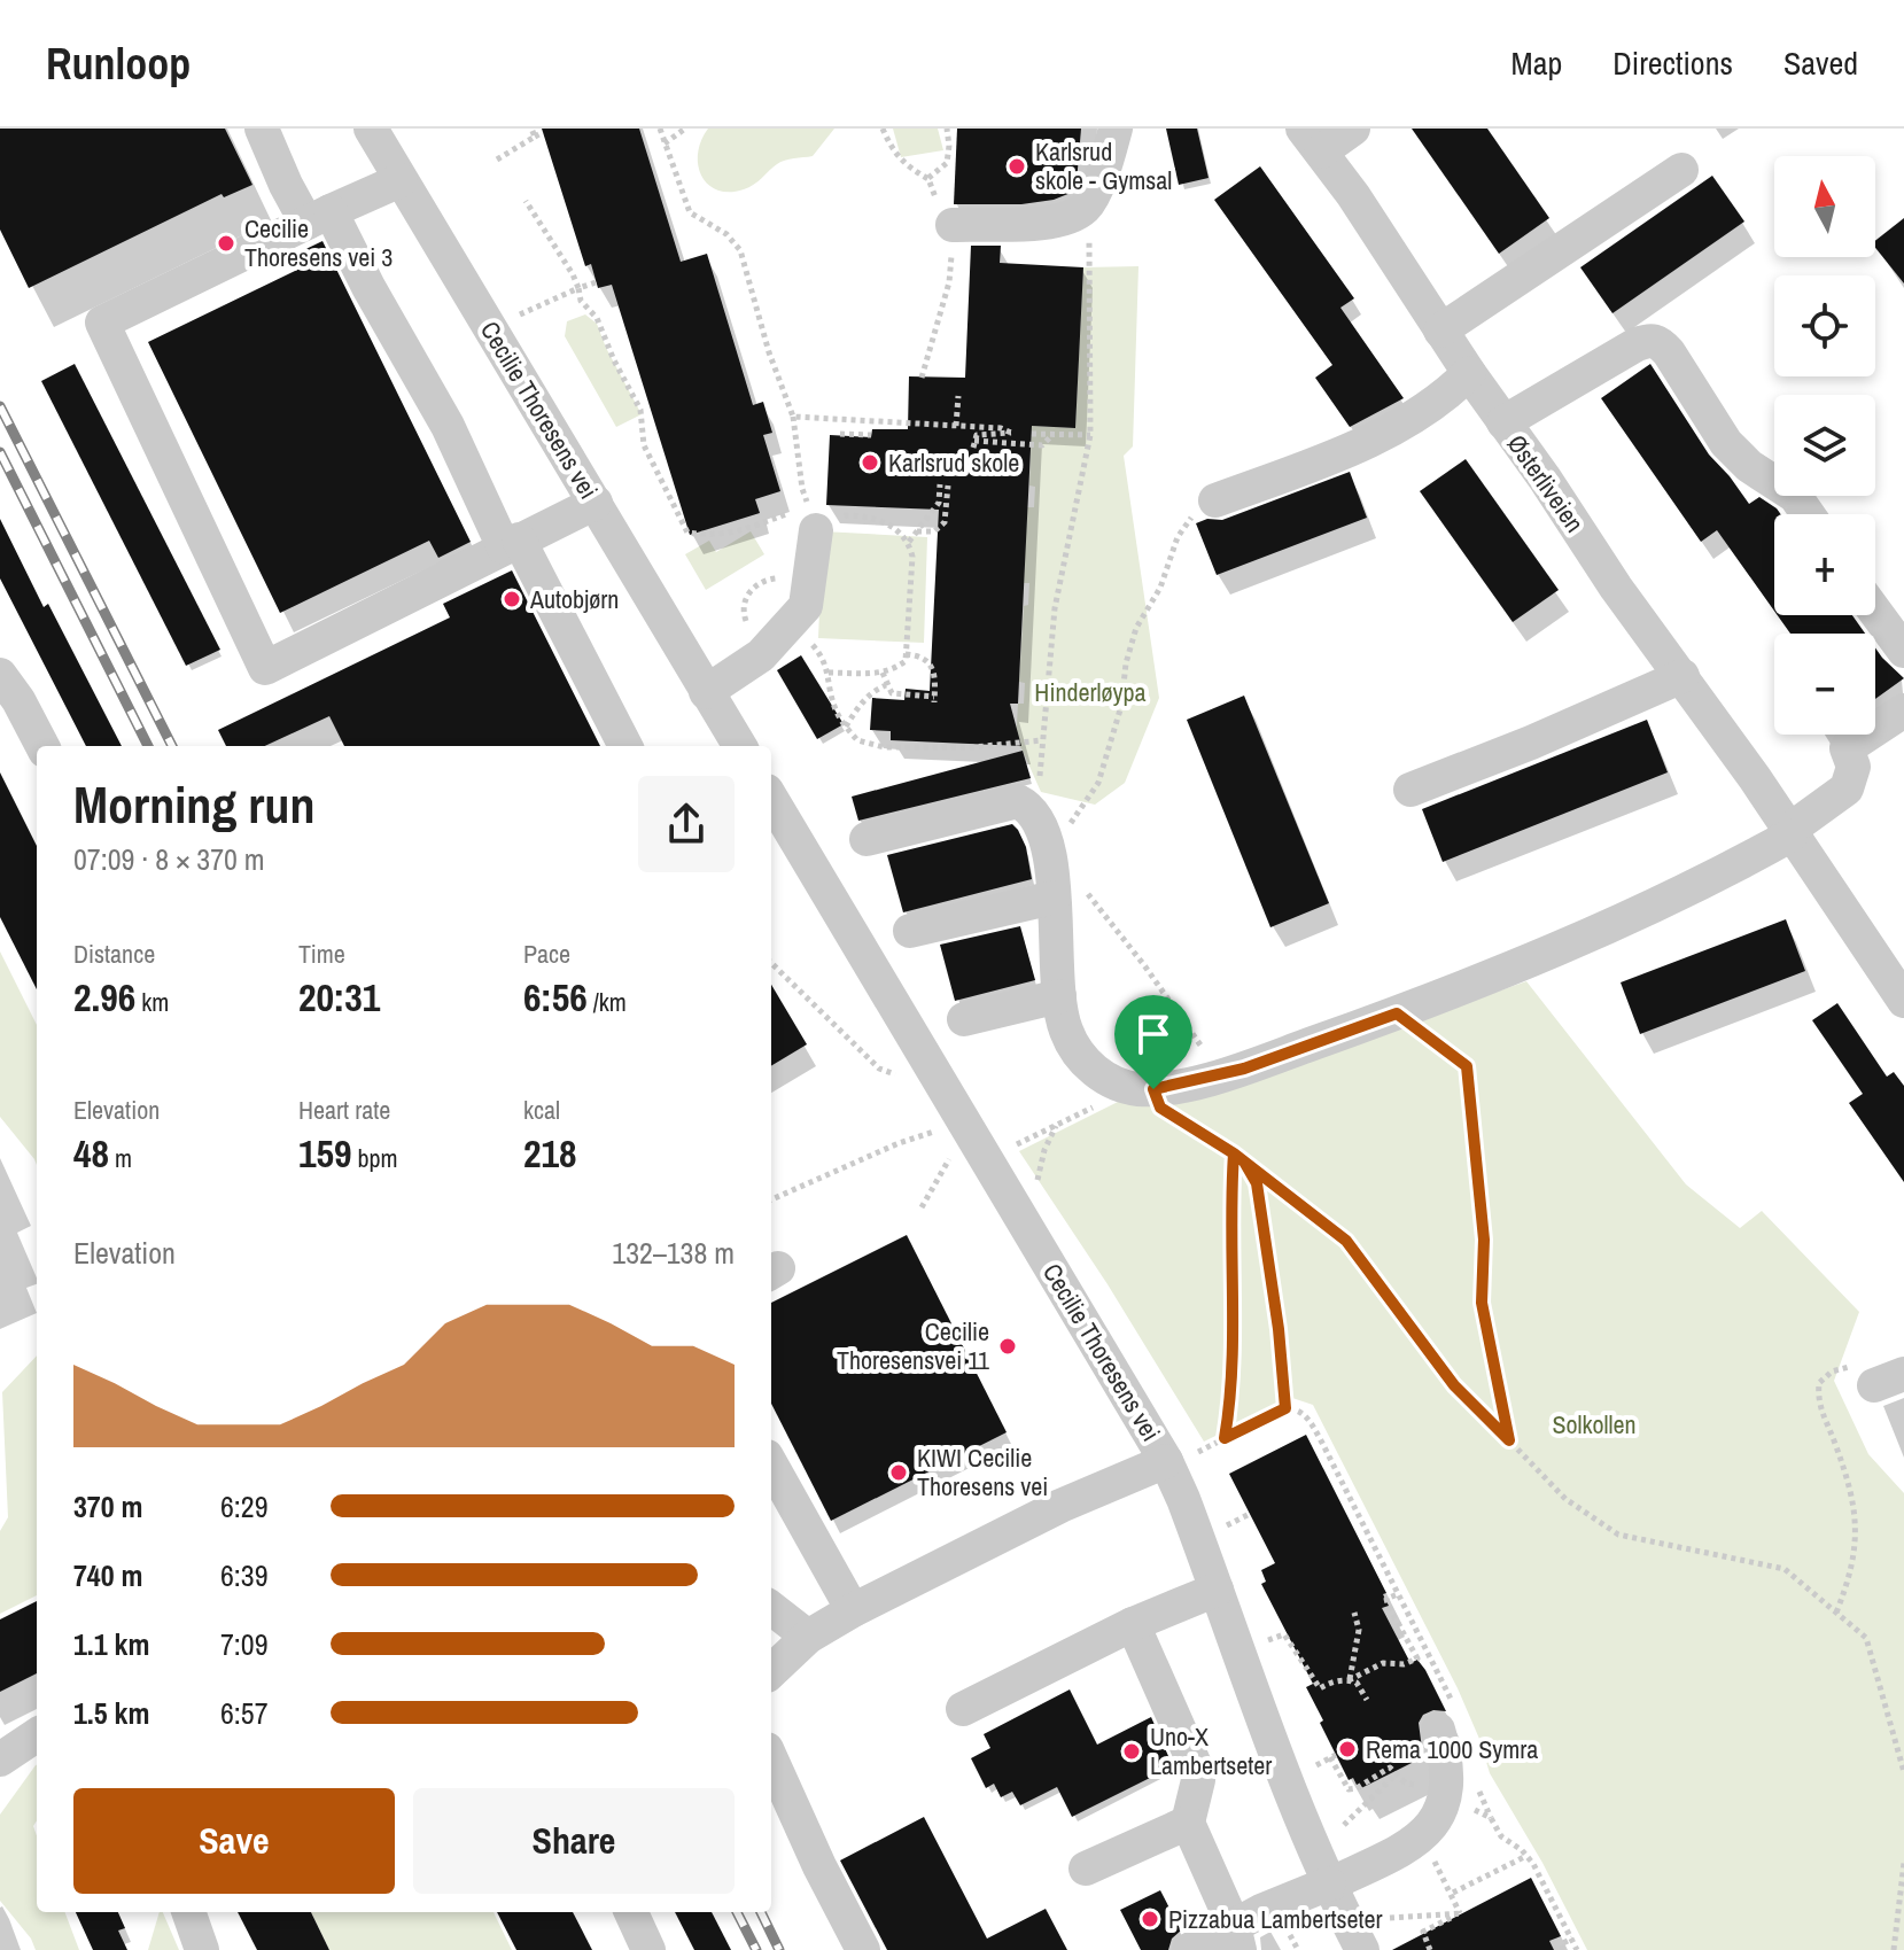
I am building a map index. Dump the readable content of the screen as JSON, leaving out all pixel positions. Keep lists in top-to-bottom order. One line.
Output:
{"streets":{"street":["Cecilie Thoresens vei","Østerliveien"]},"parks":["Hinderløypa","Solkollen"],"places":["Karlsrud skole - Gymsal","Cecilie Thoresens vei 3","Karlsrud skole","Autobjørn","Cecilie Thoresensvei 11","KIWI Cecilie Thoresens vei","Rema 1000 Symra","Uno-X Lambertseter","Pizzabua Lambertseter"],"north":"top","page":{"header":"Runloop","nav":["Map","Directions","Saved"],"map_buttons":["+","−"],"heading":["Morning run","07:09 · 8 × 370 m"],"stats":[["Distance","2.96 km"],["Time","20:31"],["Pace","6:56 /km"],["Elevation","48 m"],["Heart rate","159 bpm"],["kcal","218"]],"chart":["Elevation","132–138 m"],"list":[{"name":"370 m","note":"6:29"},{"name":"740 m","note":"6:39"},{"name":"1.1 km","note":"7:09"},{"name":"1.5 km","note":"6:57"}],"buttons":["Save","Share"]}}
